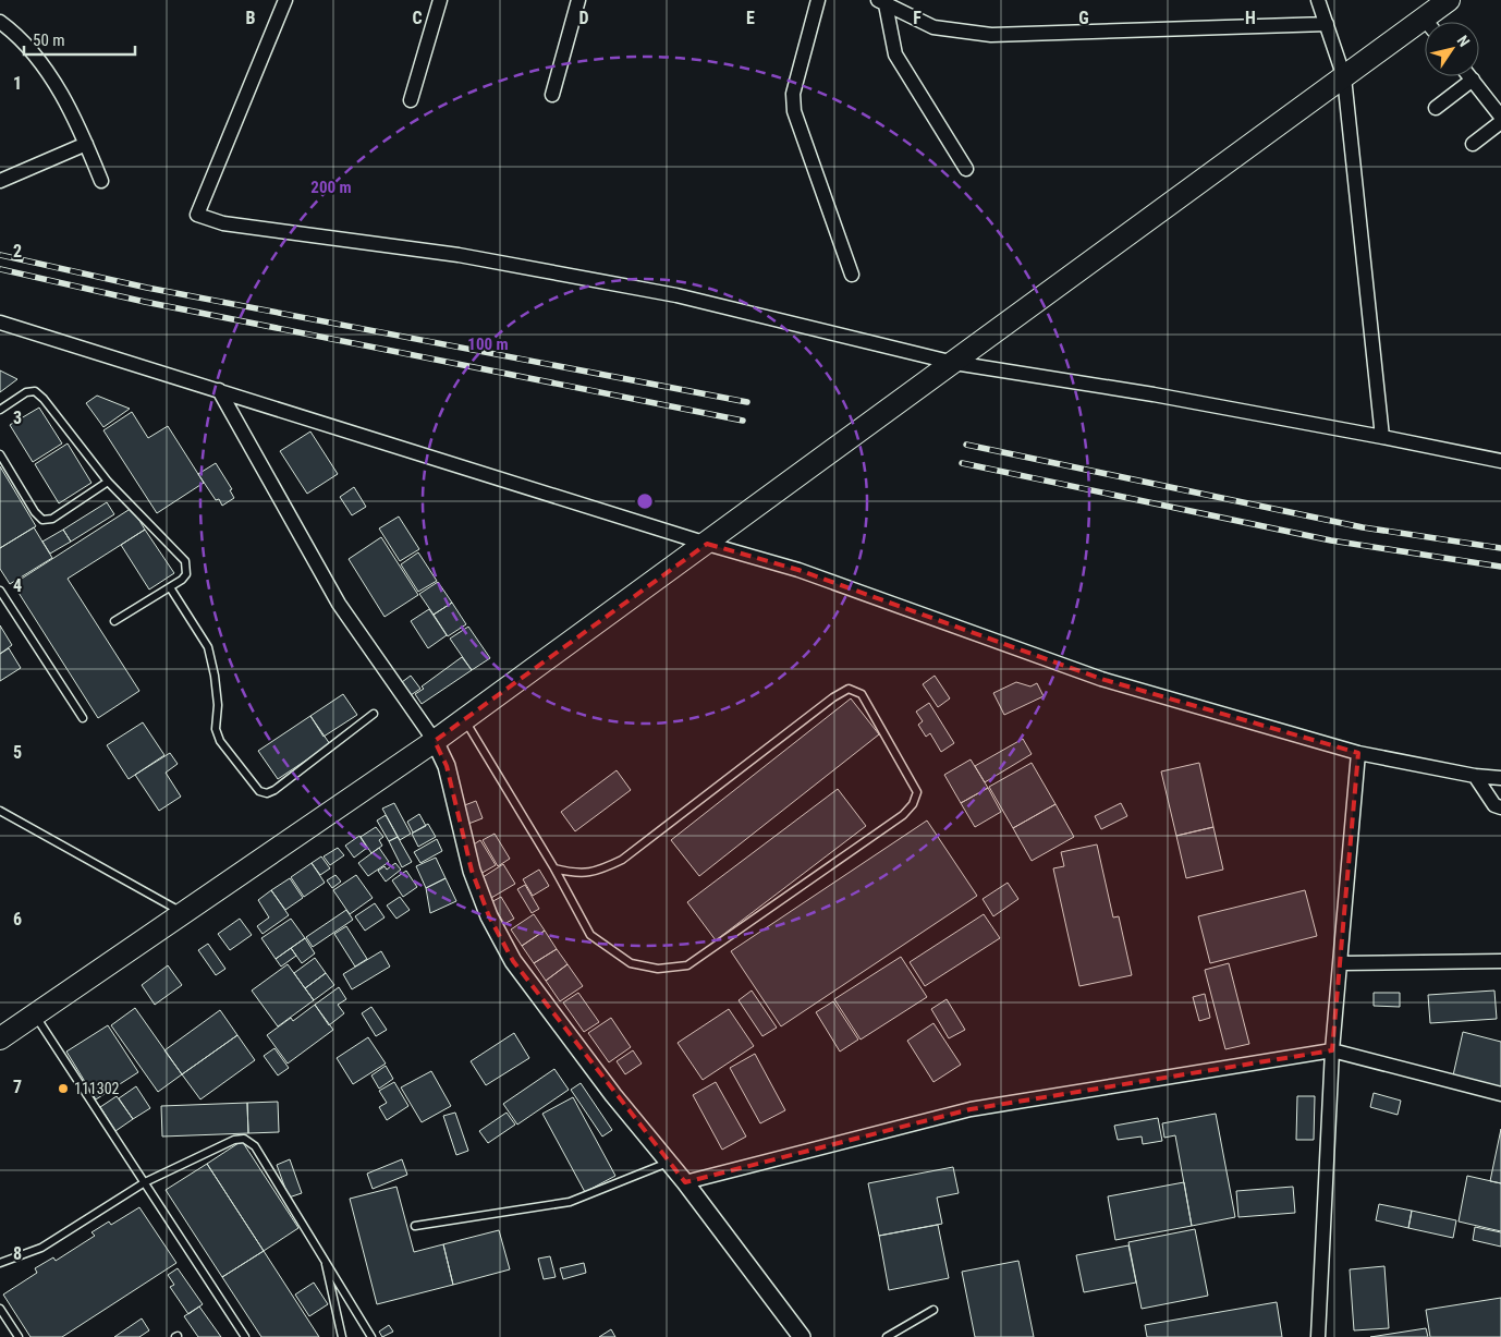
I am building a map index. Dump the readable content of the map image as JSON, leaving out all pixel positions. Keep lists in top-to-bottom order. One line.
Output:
{"places":["111302"],"scale_bar":"50 m","north":"top right","grid":{"columns":["B","C","D","E","F","G","H"],"rows":["1","2","3","4","5","6","7","8"]},"rings":["200 m","100 m"]}
